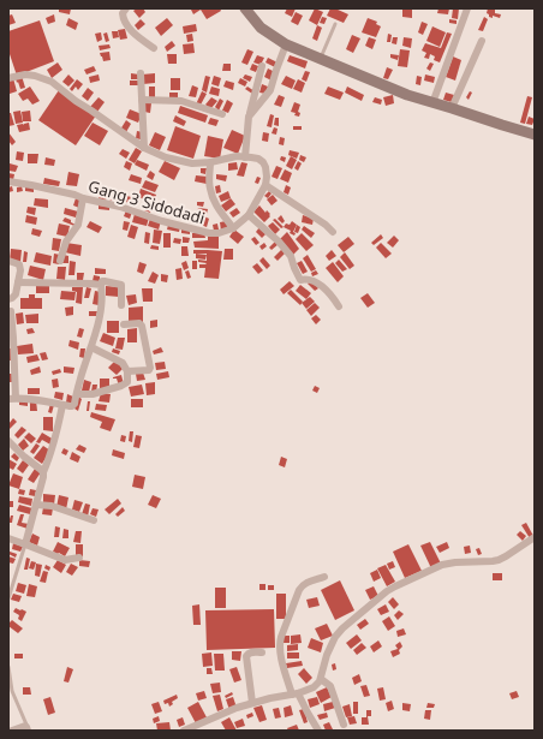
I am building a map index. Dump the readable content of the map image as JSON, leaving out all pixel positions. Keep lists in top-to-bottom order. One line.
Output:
{"streets":{"street":["Gang 3 Sidodadi"]}}
